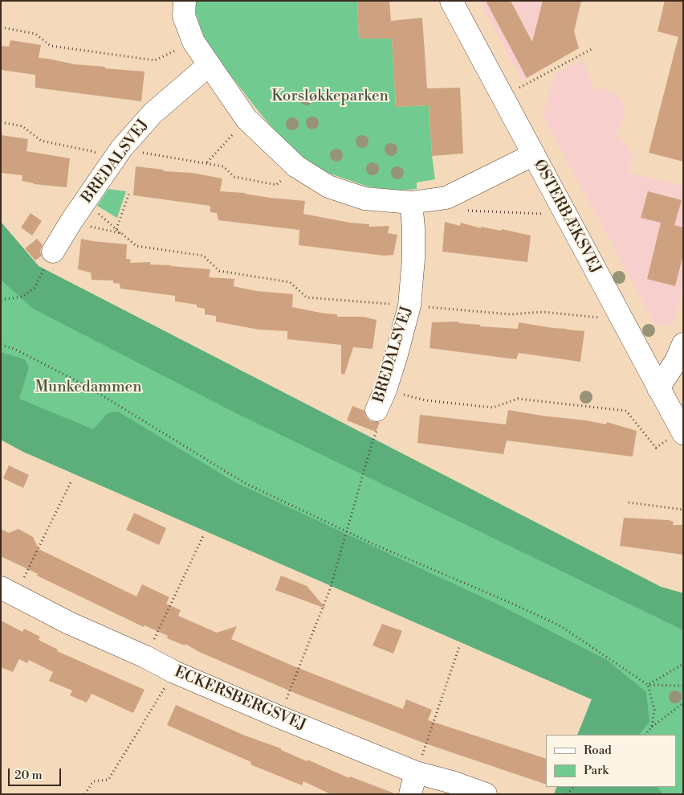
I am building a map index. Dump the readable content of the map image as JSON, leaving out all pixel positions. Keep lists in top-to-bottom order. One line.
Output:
{"streets":{"street":["BREDALSVEJ","ØSTERBÆKSVEJ","ECKERSBERGSVEJ"]},"parks":["Korsløkkeparken","Munkedammen"],"legend":["Road","Park"],"scale_bar":"20 m"}
